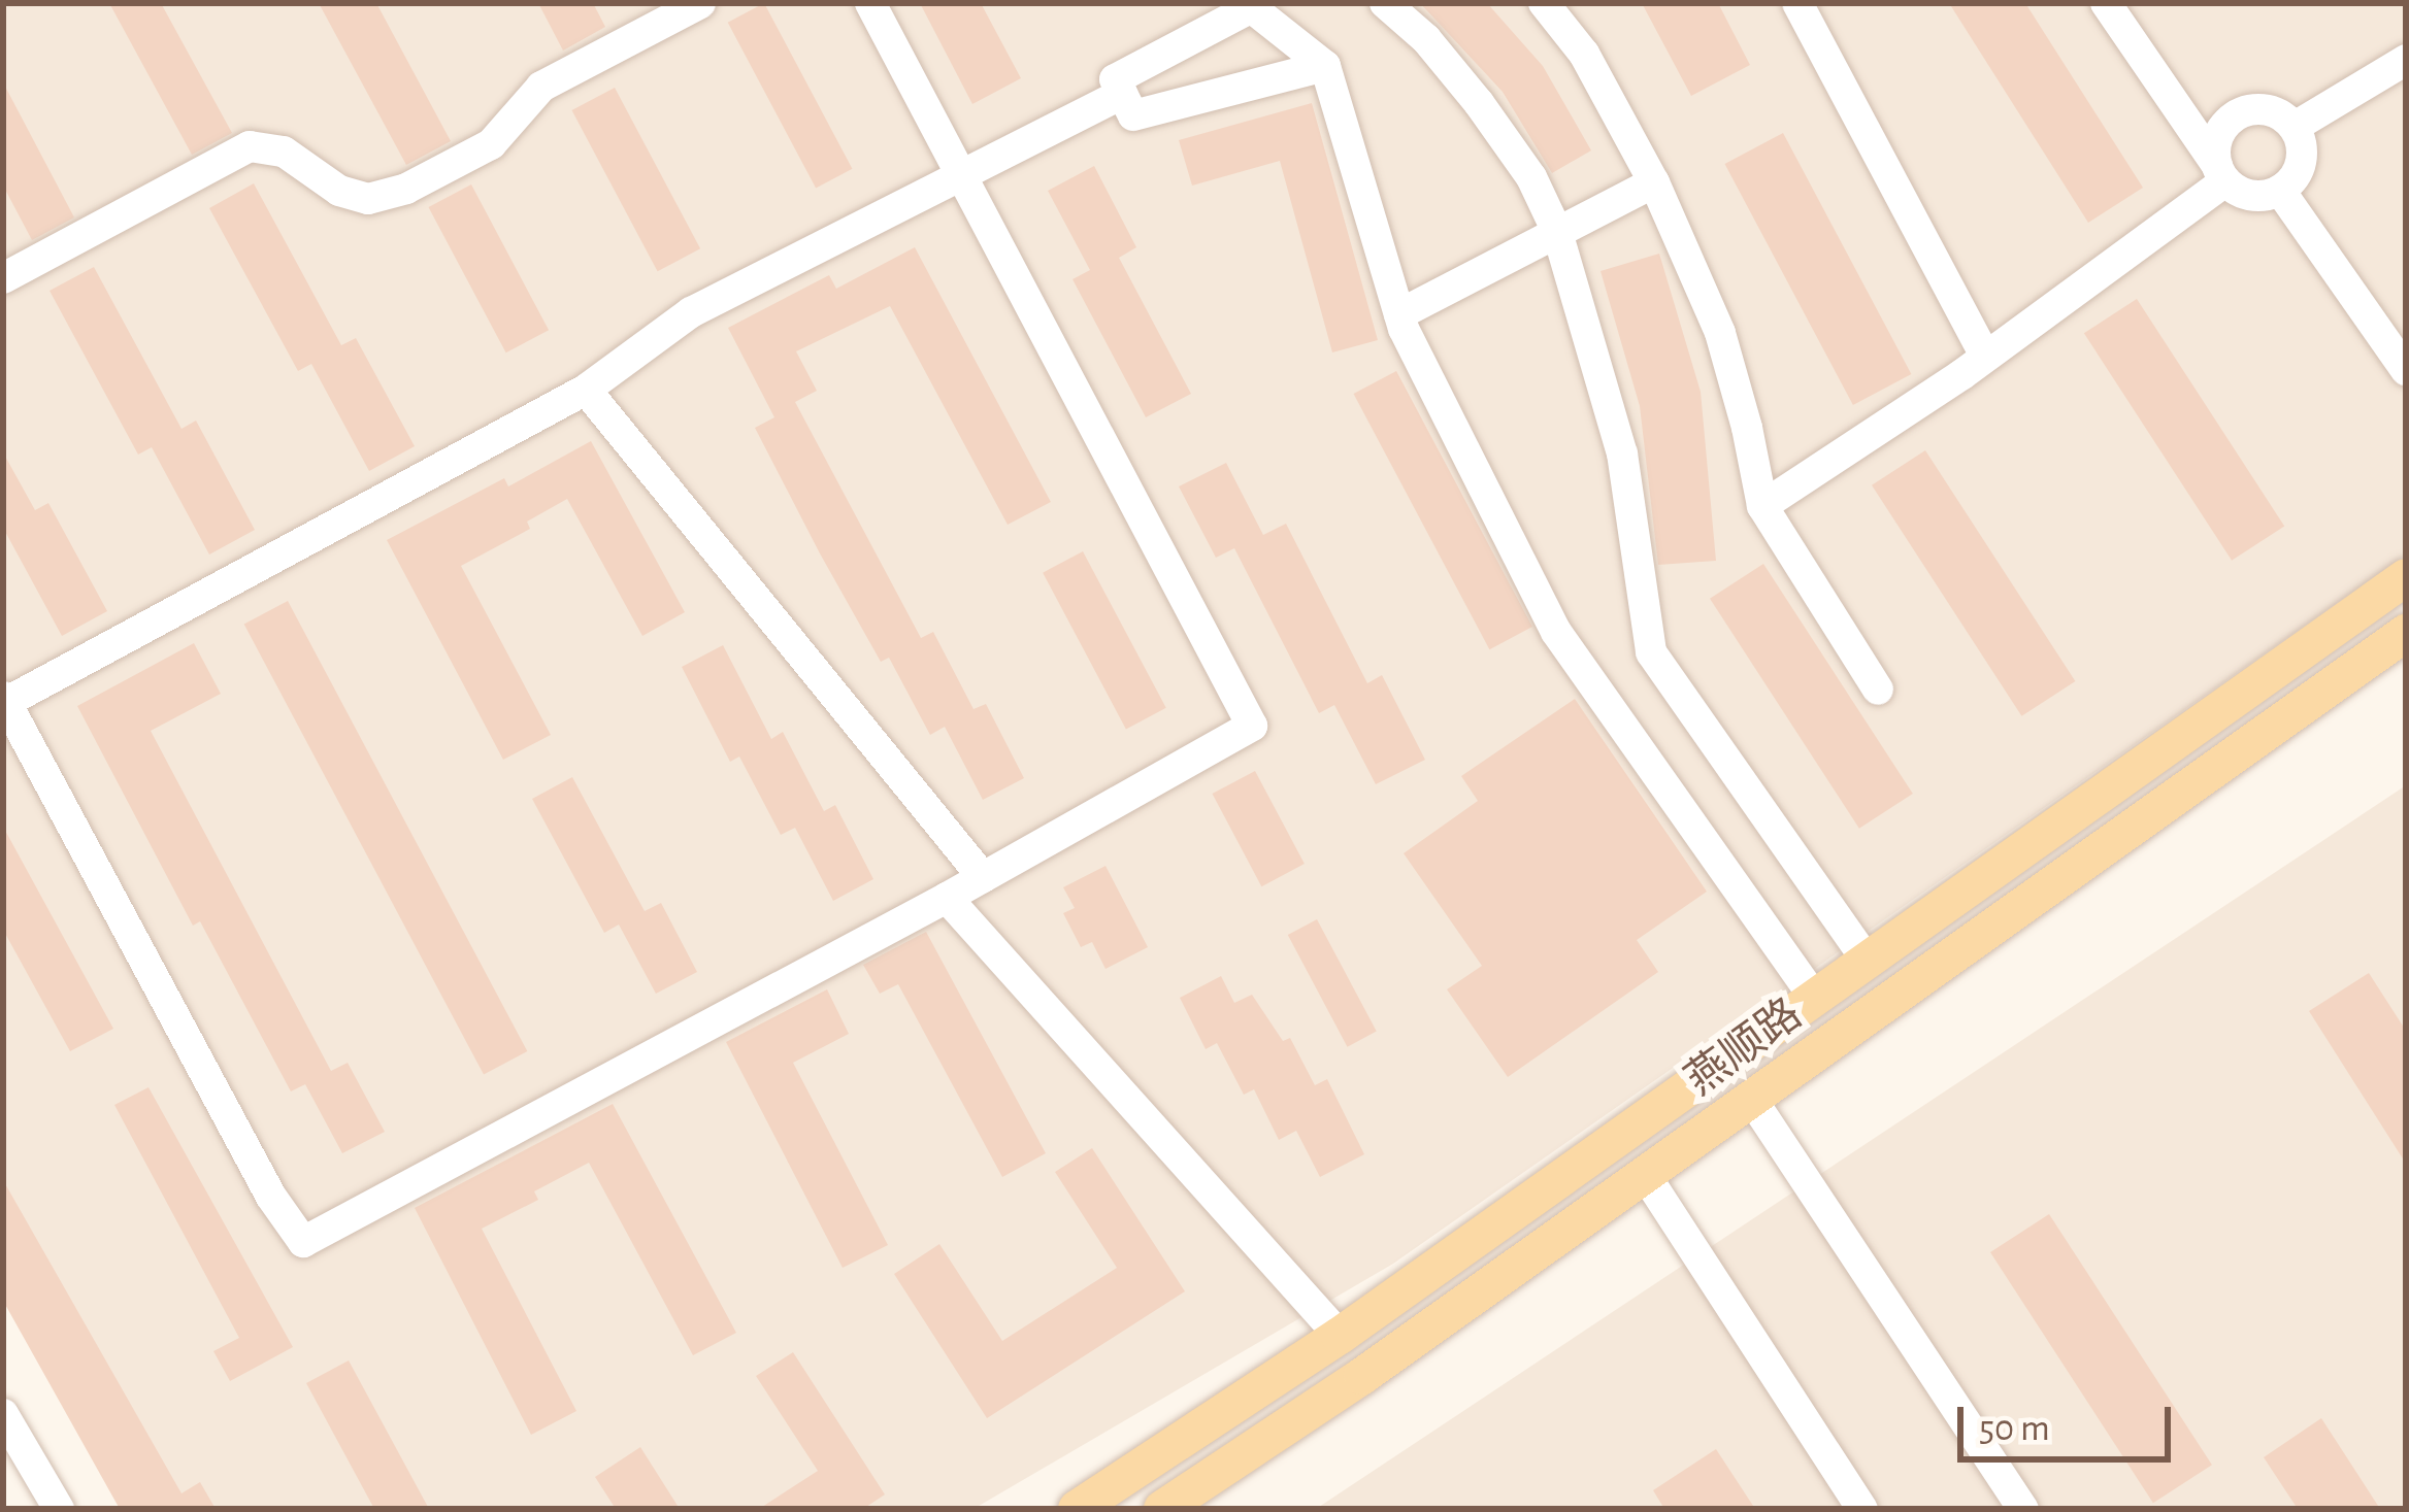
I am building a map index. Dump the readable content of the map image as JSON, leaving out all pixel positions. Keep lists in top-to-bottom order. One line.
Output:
{"streets":{"main road":["燕顺路"]},"scale_bar":"50 m"}
